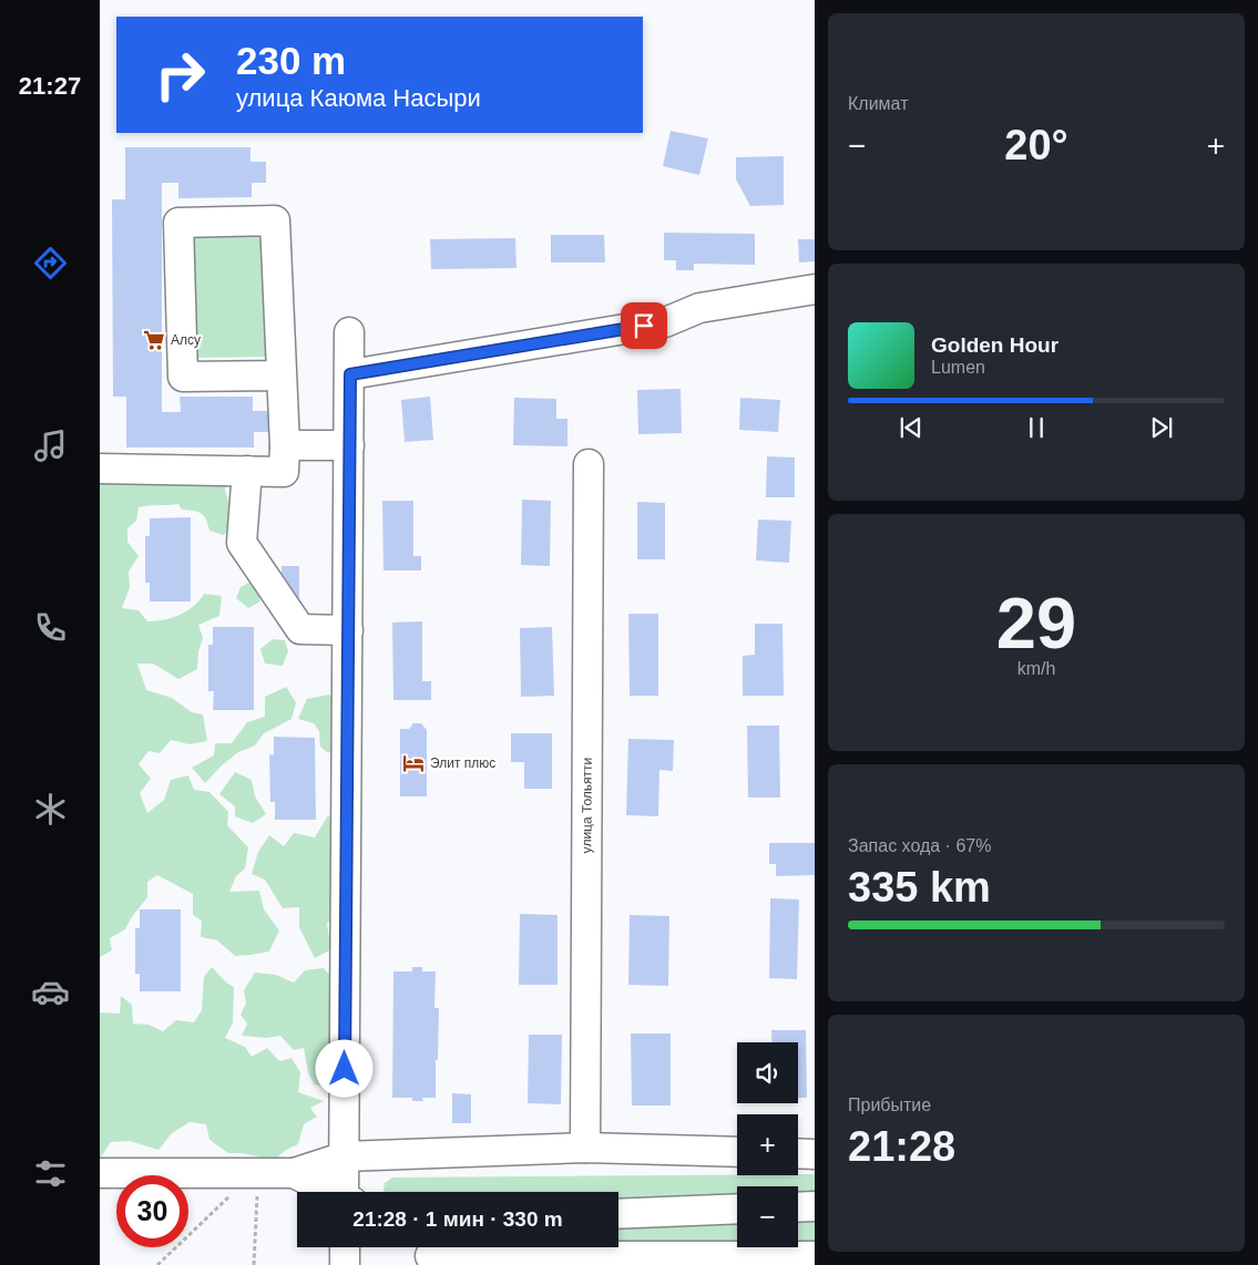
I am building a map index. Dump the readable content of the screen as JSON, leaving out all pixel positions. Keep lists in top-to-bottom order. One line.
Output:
{"streets":{"street":["улица Тольятти"]},"places":{"supermarket":["Алсу"],"hotel":["Элит плюс"]},"page":{"tabs":"21:27","tile":["Климат",["29","km/h"],["Запас хода · 67%","335 km"],["Прибытие","21:28"]],"turn":["230 m","улица Каюма Насыри"],"heat":["−","20°","+"],"song":["Golden Hour","Lumen"],"map_buttons":["+","−"],"limit":"30","trip":"21:28 · 1 мин · 330 m"}}
